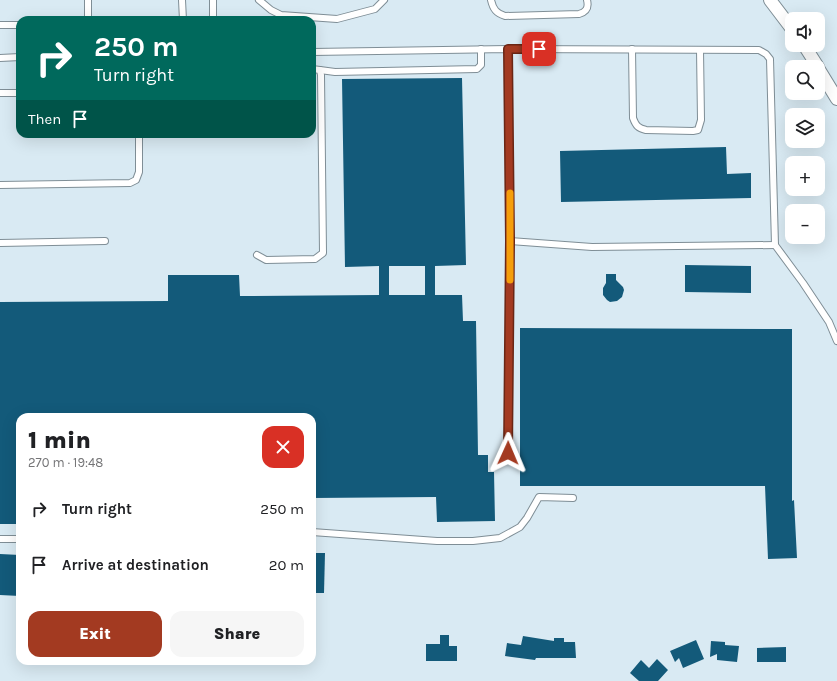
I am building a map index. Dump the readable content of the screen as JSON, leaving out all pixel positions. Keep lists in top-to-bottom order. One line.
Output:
{"page":{"map_buttons":["+","−"],"turn":["250 m","Turn right"],"then":"Then","heading":["1 min","270 m · 19:48"],"list":[{"name":"Turn right","value":"250 m"},{"name":"Arrive at destination","value":"20 m"}],"buttons":["Exit","Share"]}}
